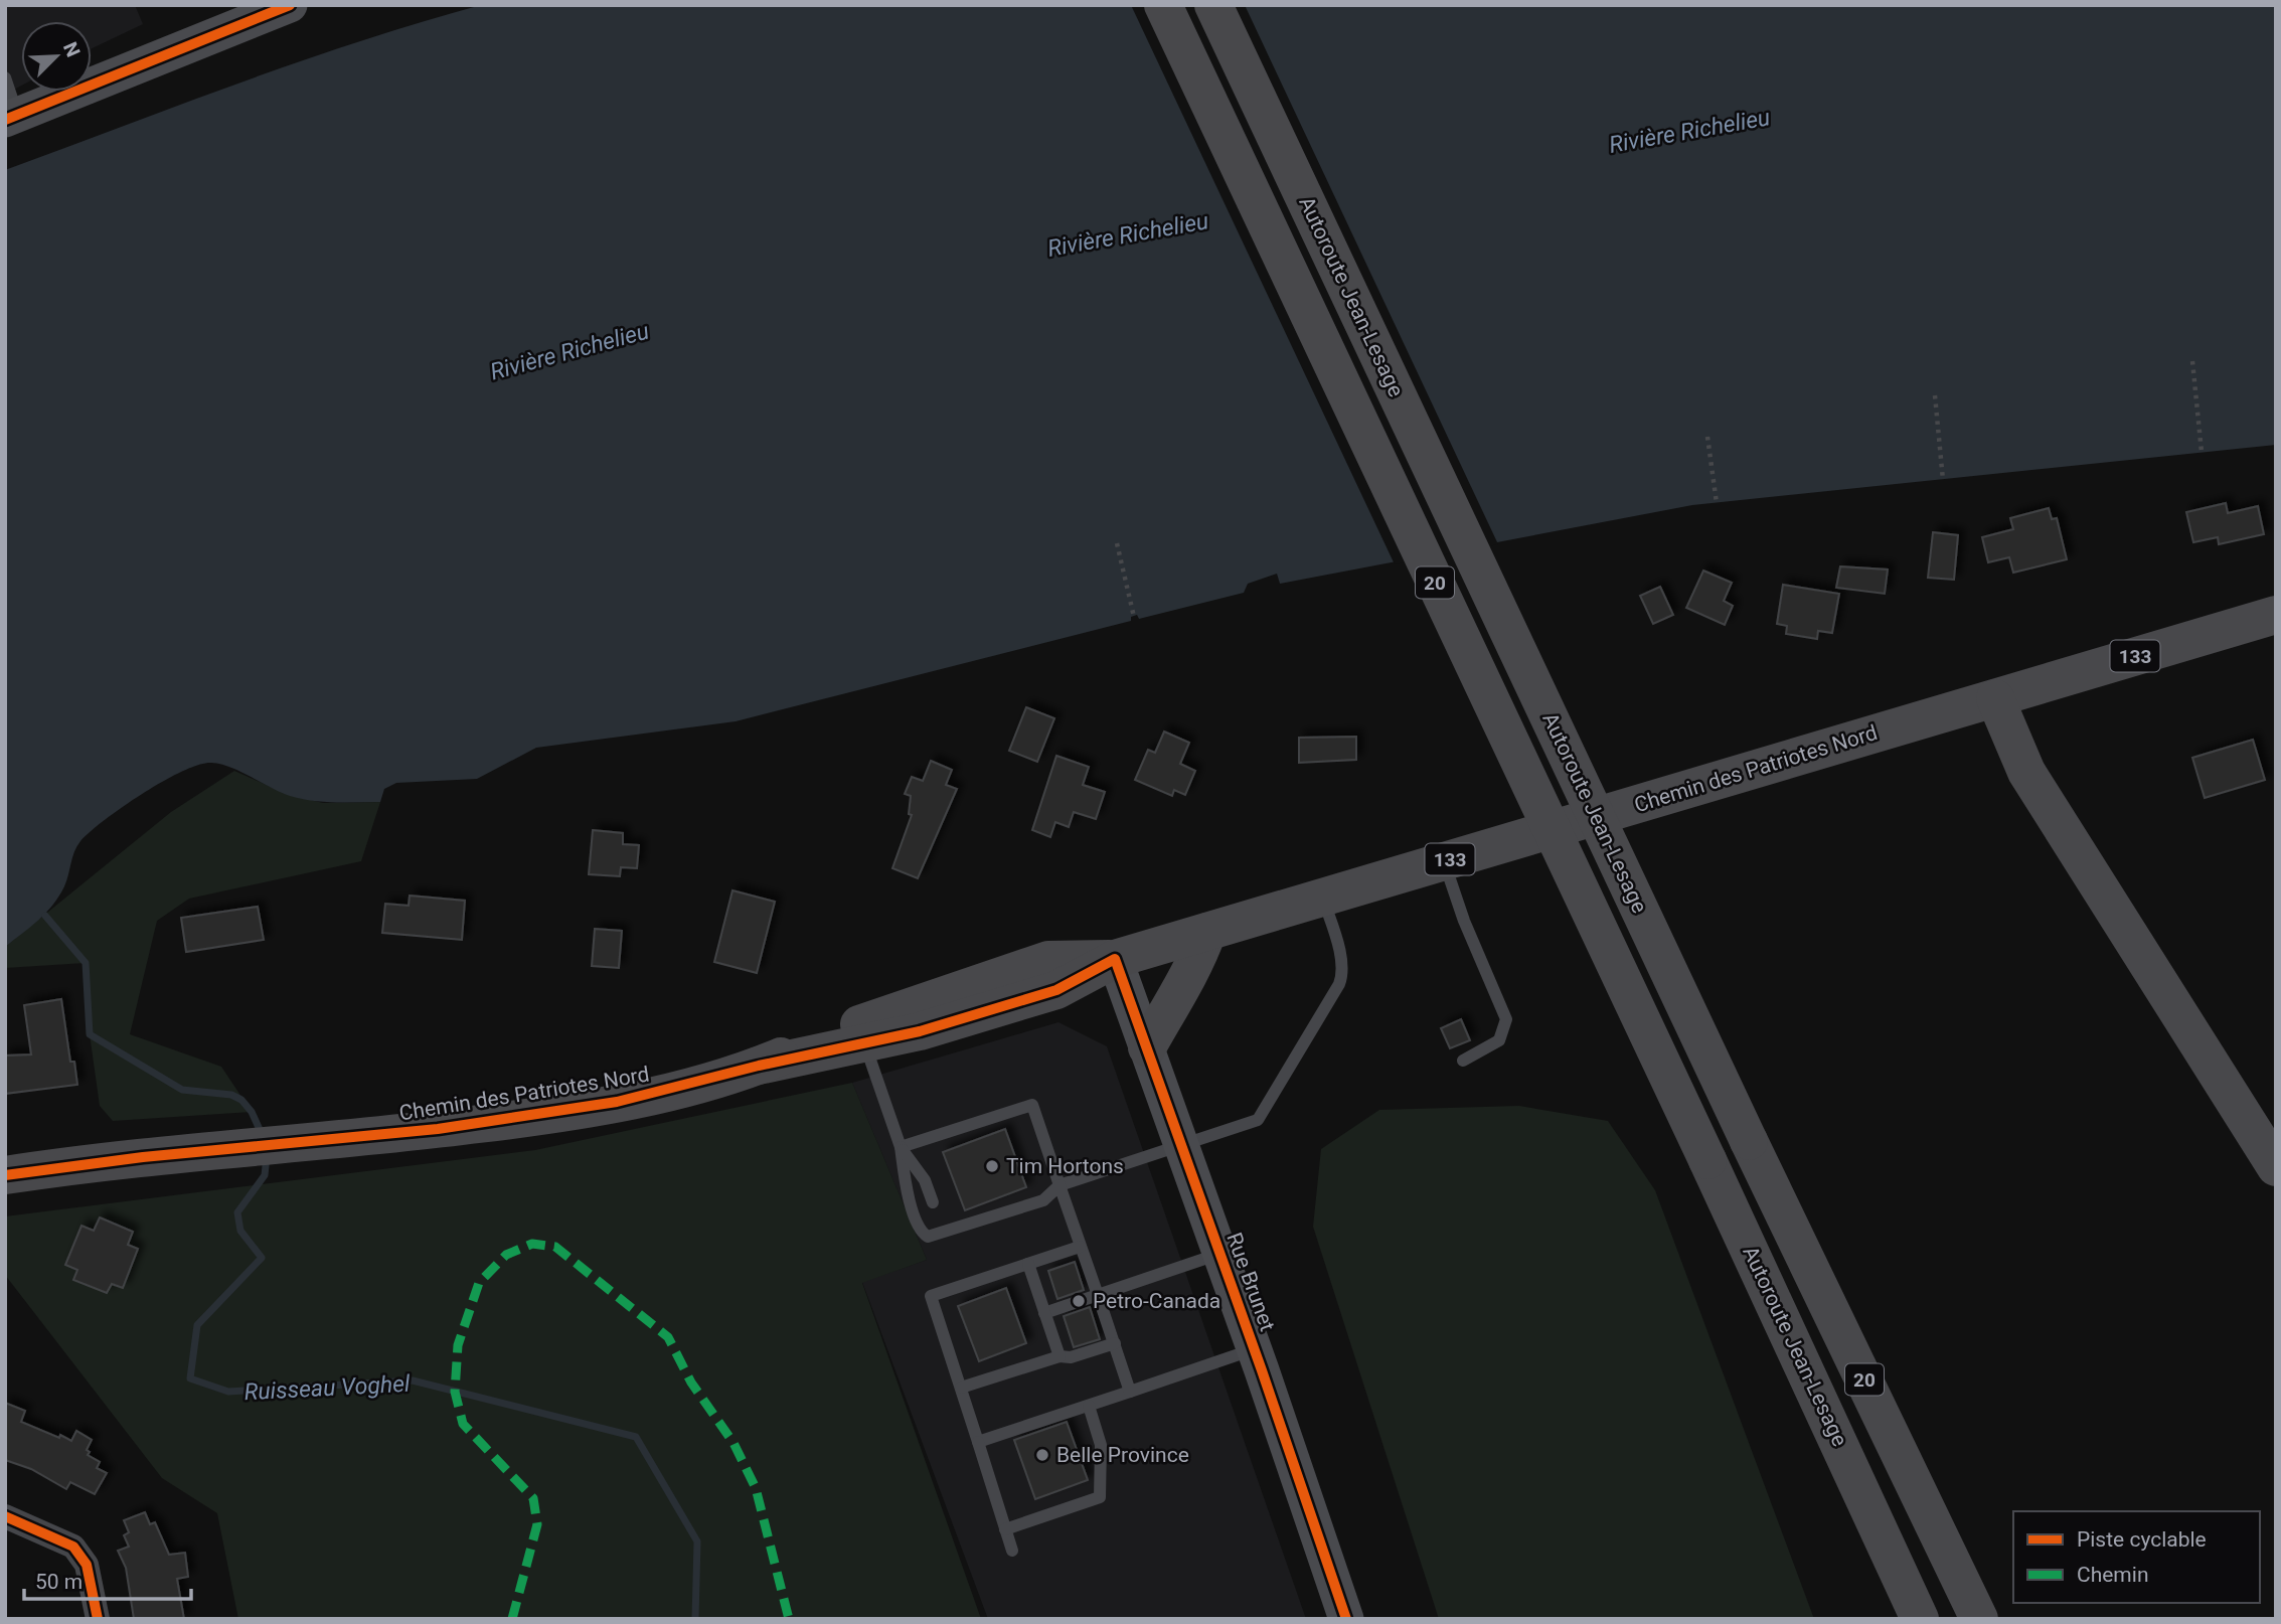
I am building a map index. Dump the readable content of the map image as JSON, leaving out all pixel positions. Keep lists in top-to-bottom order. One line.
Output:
{"streets":{"main road":["Autoroute Jean-Lesage","20","133","Chemin des Patriotes Nord"],"street":["Rue Brunet"]},"crossings":[["Chemin des Patriotes Nord","Rue Brunet"]],"water":["Rivière Richelieu","Ruisseau Voghel"],"places":["Tim Hortons","Petro-Canada","Belle Province"],"legend":["Piste cyclable","Chemin"],"scale_bar":"50 m","north":"top right"}
